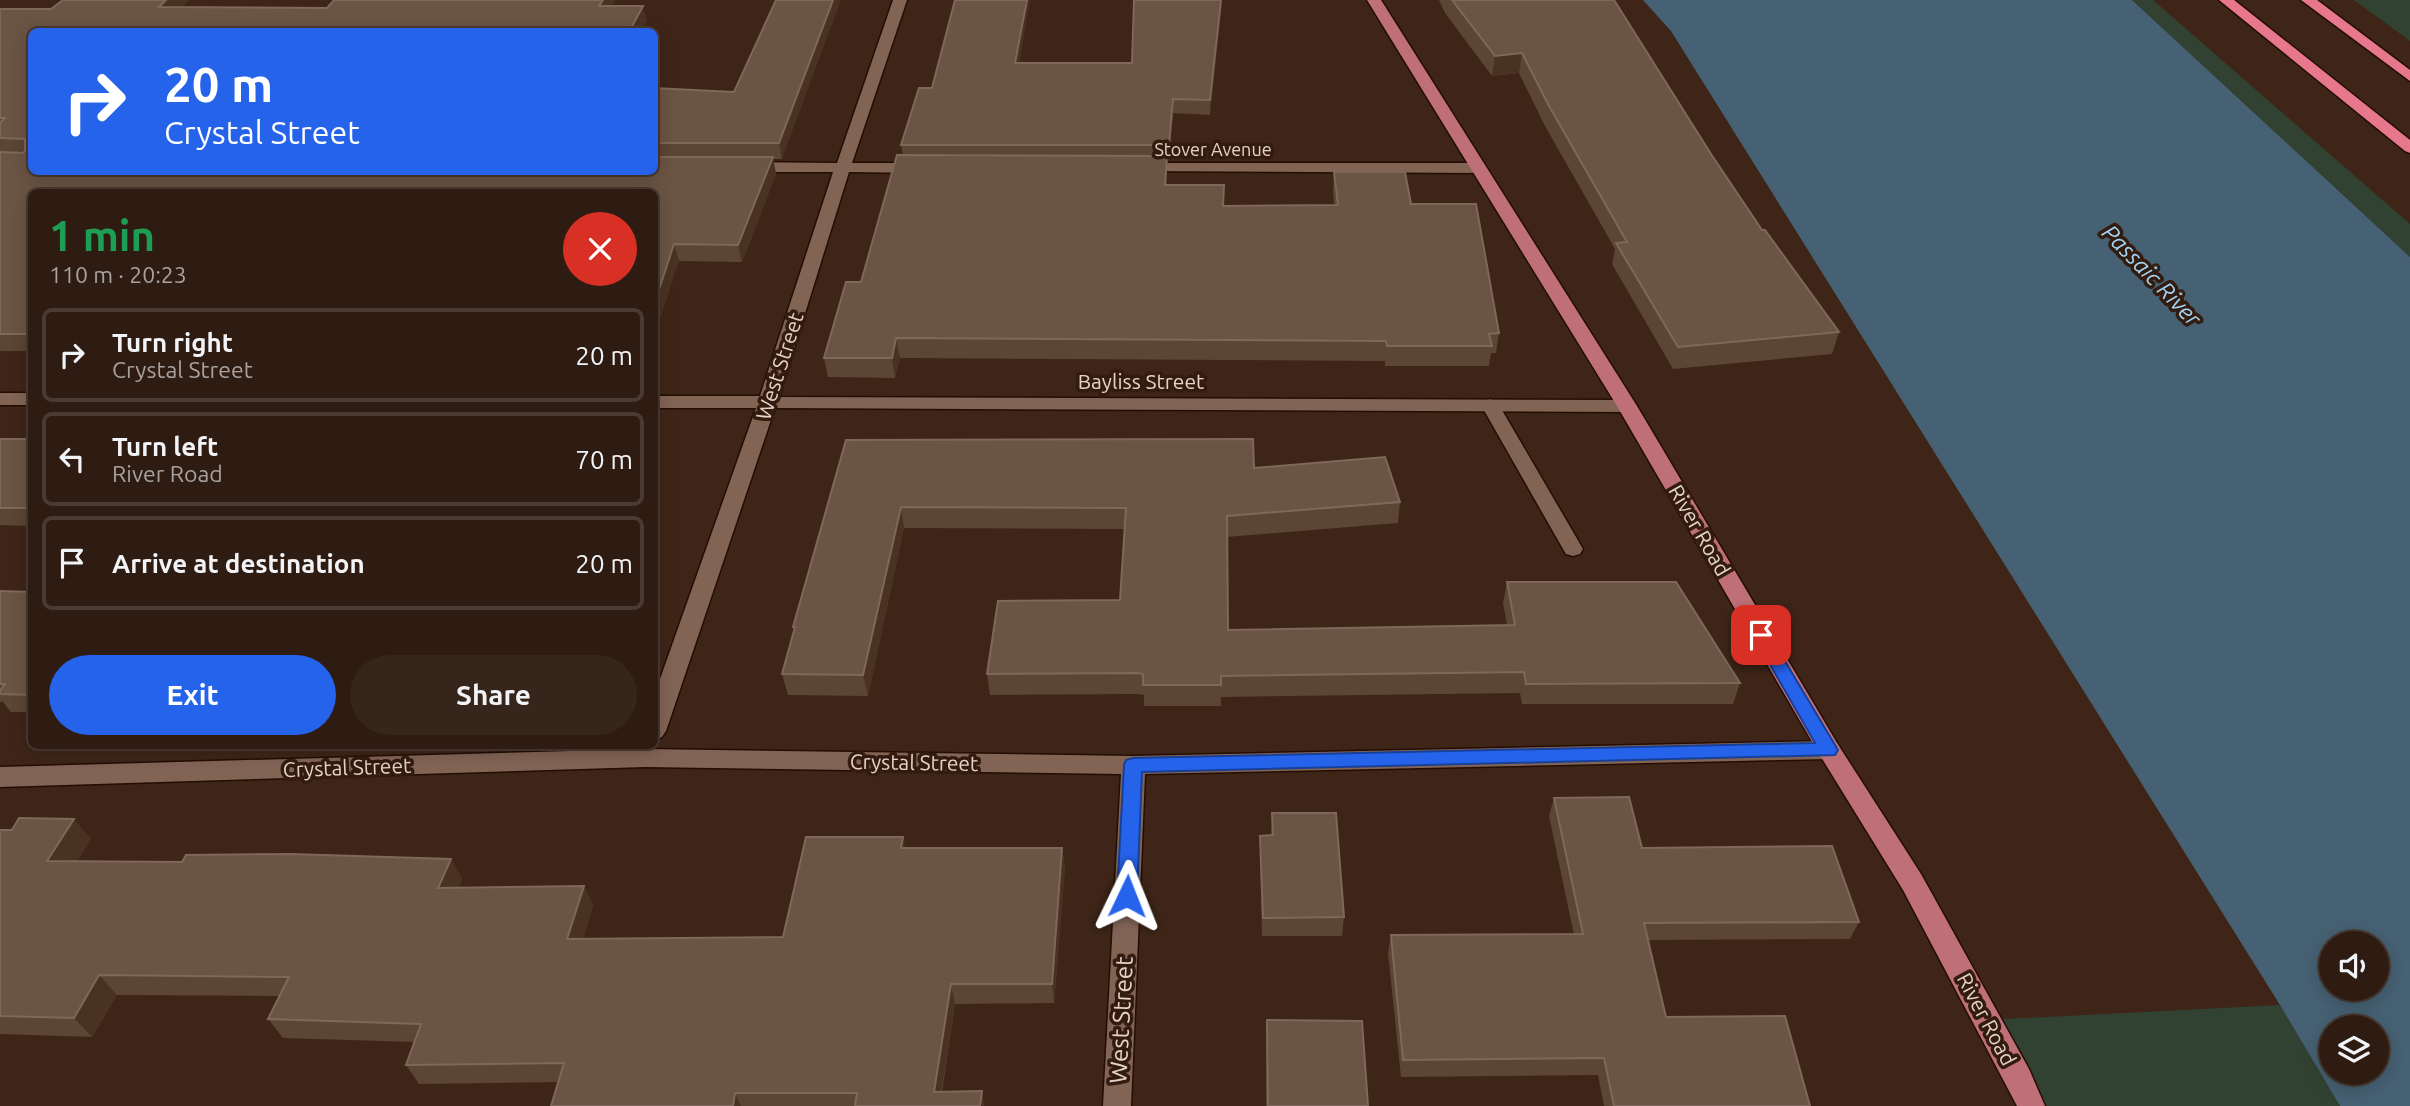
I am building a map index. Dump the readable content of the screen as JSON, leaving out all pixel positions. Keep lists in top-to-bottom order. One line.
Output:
{"streets":{"main road":["River Road"],"street":["Stover Avenue","West Street","Bayliss Street","Crystal Street"]},"crossings":[["Stover Avenue","River Road"],["West Street","Bayliss Street"],["West Street","Crystal Street"],["Bayliss Street","River Road"],["River Road","Crystal Street"]],"water":["Passaic River"],"page":{"turn":["20 m","Crystal Street"],"heading":["1 min","110 m · 20:23"],"list":[{"name":"Turn right","note":"Crystal Street","value":"20 m"},{"name":"Turn left","note":"River Road","value":"70 m"},{"name":"Arrive at destination","value":"20 m"}],"buttons":["Exit","Share"]}}
